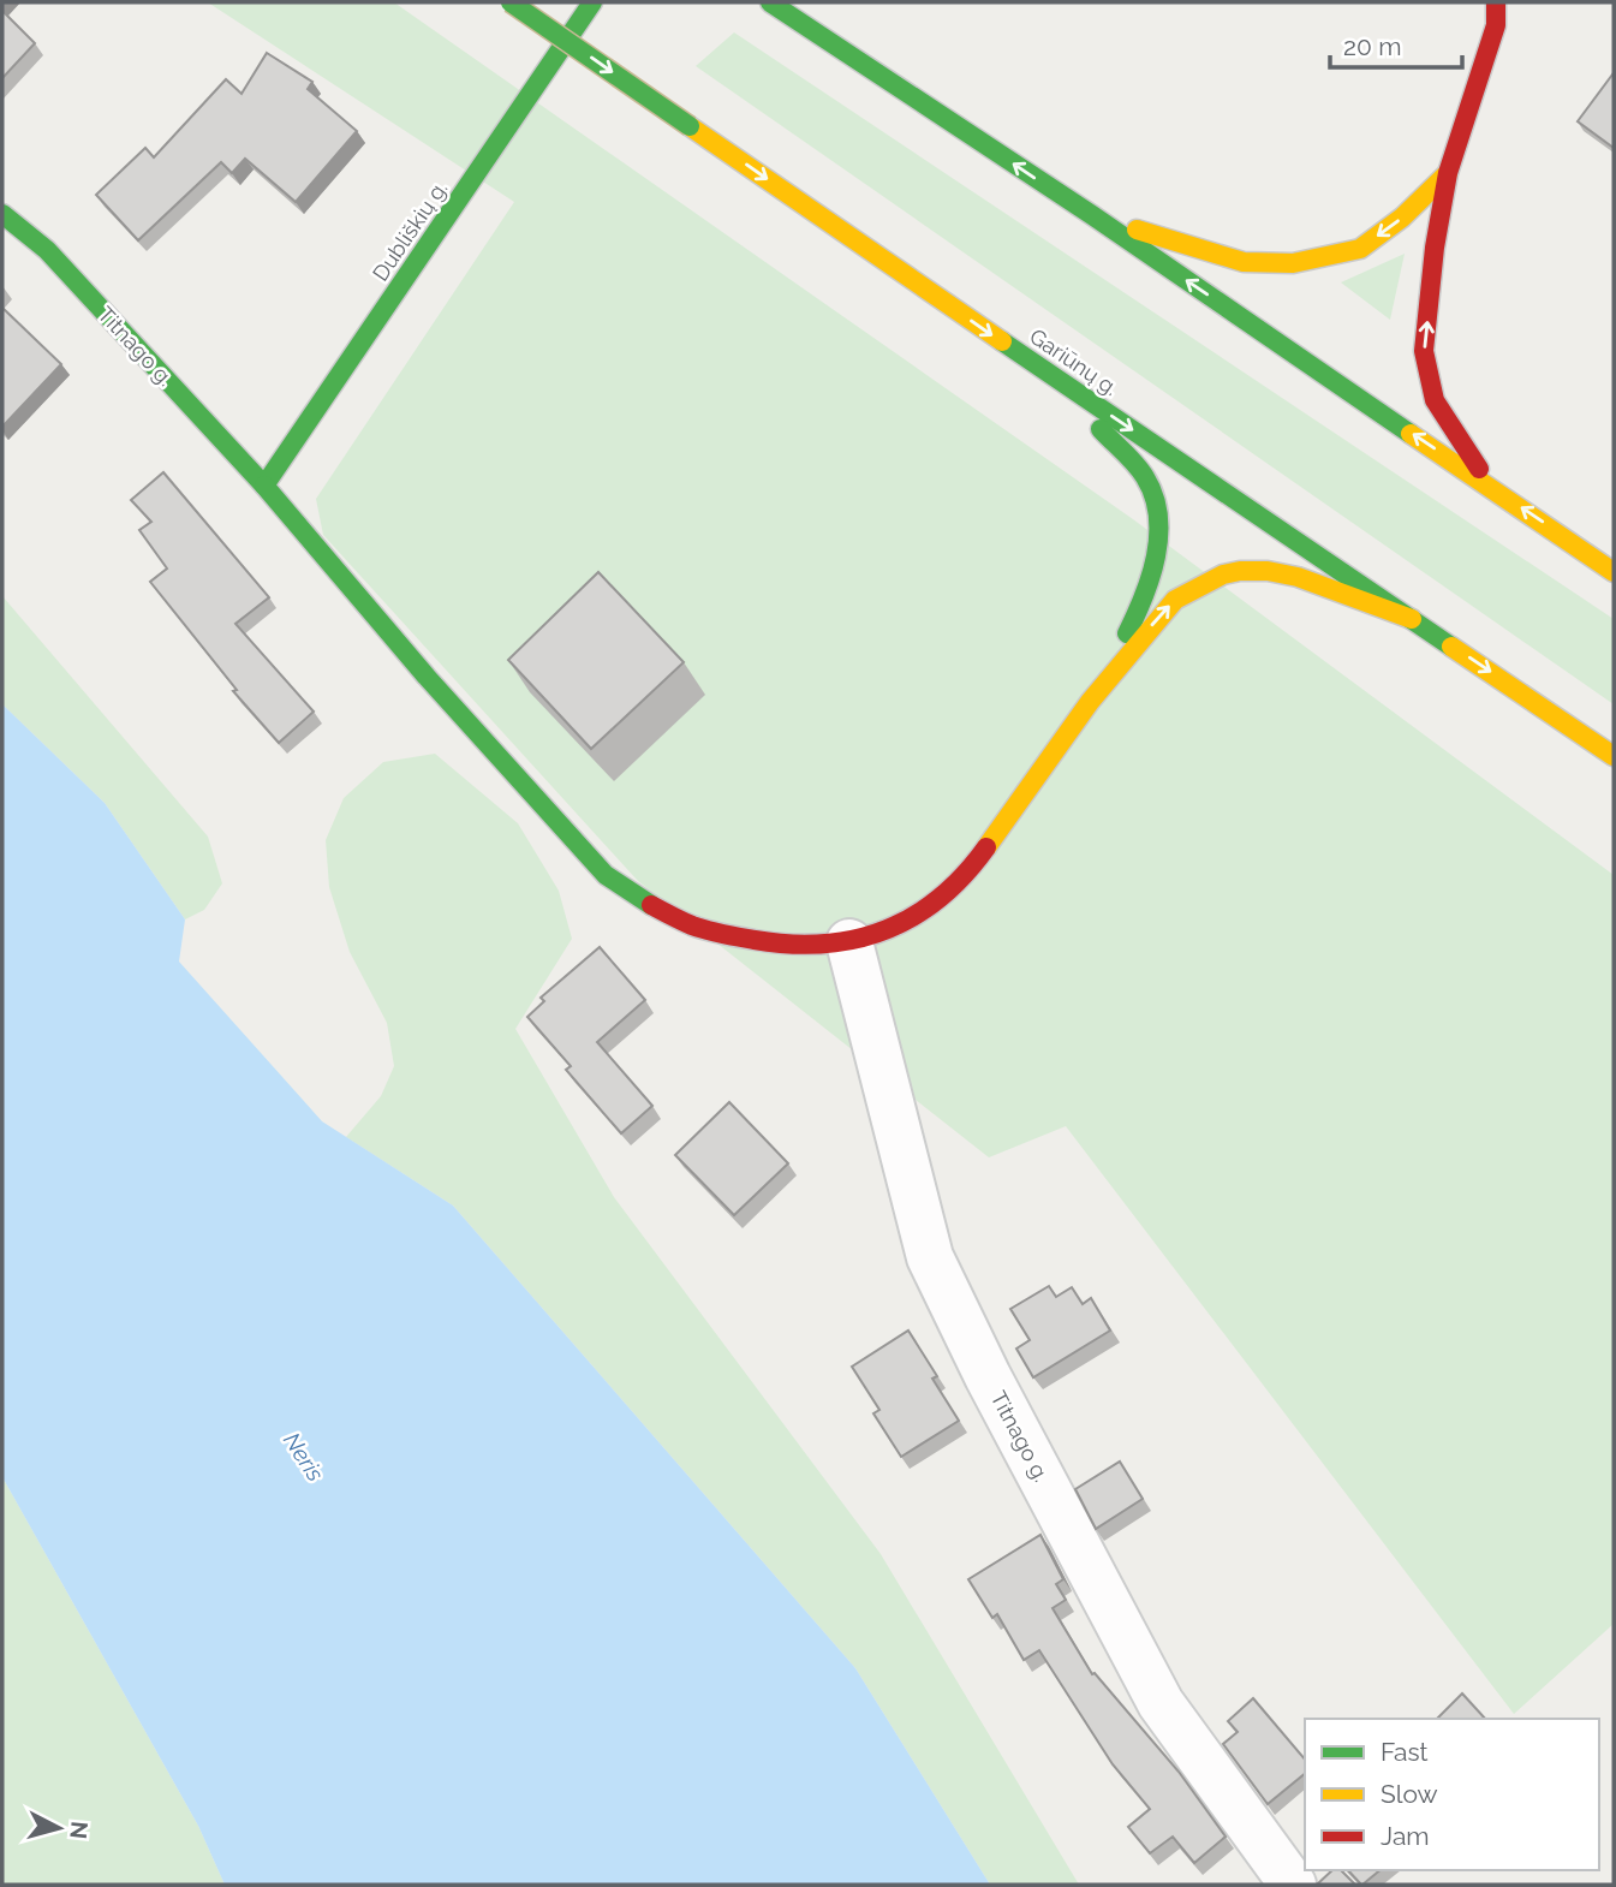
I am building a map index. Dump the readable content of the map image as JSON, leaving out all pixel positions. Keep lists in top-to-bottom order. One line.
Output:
{"streets":{"main road":["Dubliškių g.","Titnago g.","Gariūnų g."]},"crossings":[["Dubliškių g.","Titnago g."]],"water":["Neris"],"legend":["Fast","Slow","Jam"],"scale_bar":"20 m","north":"right"}
